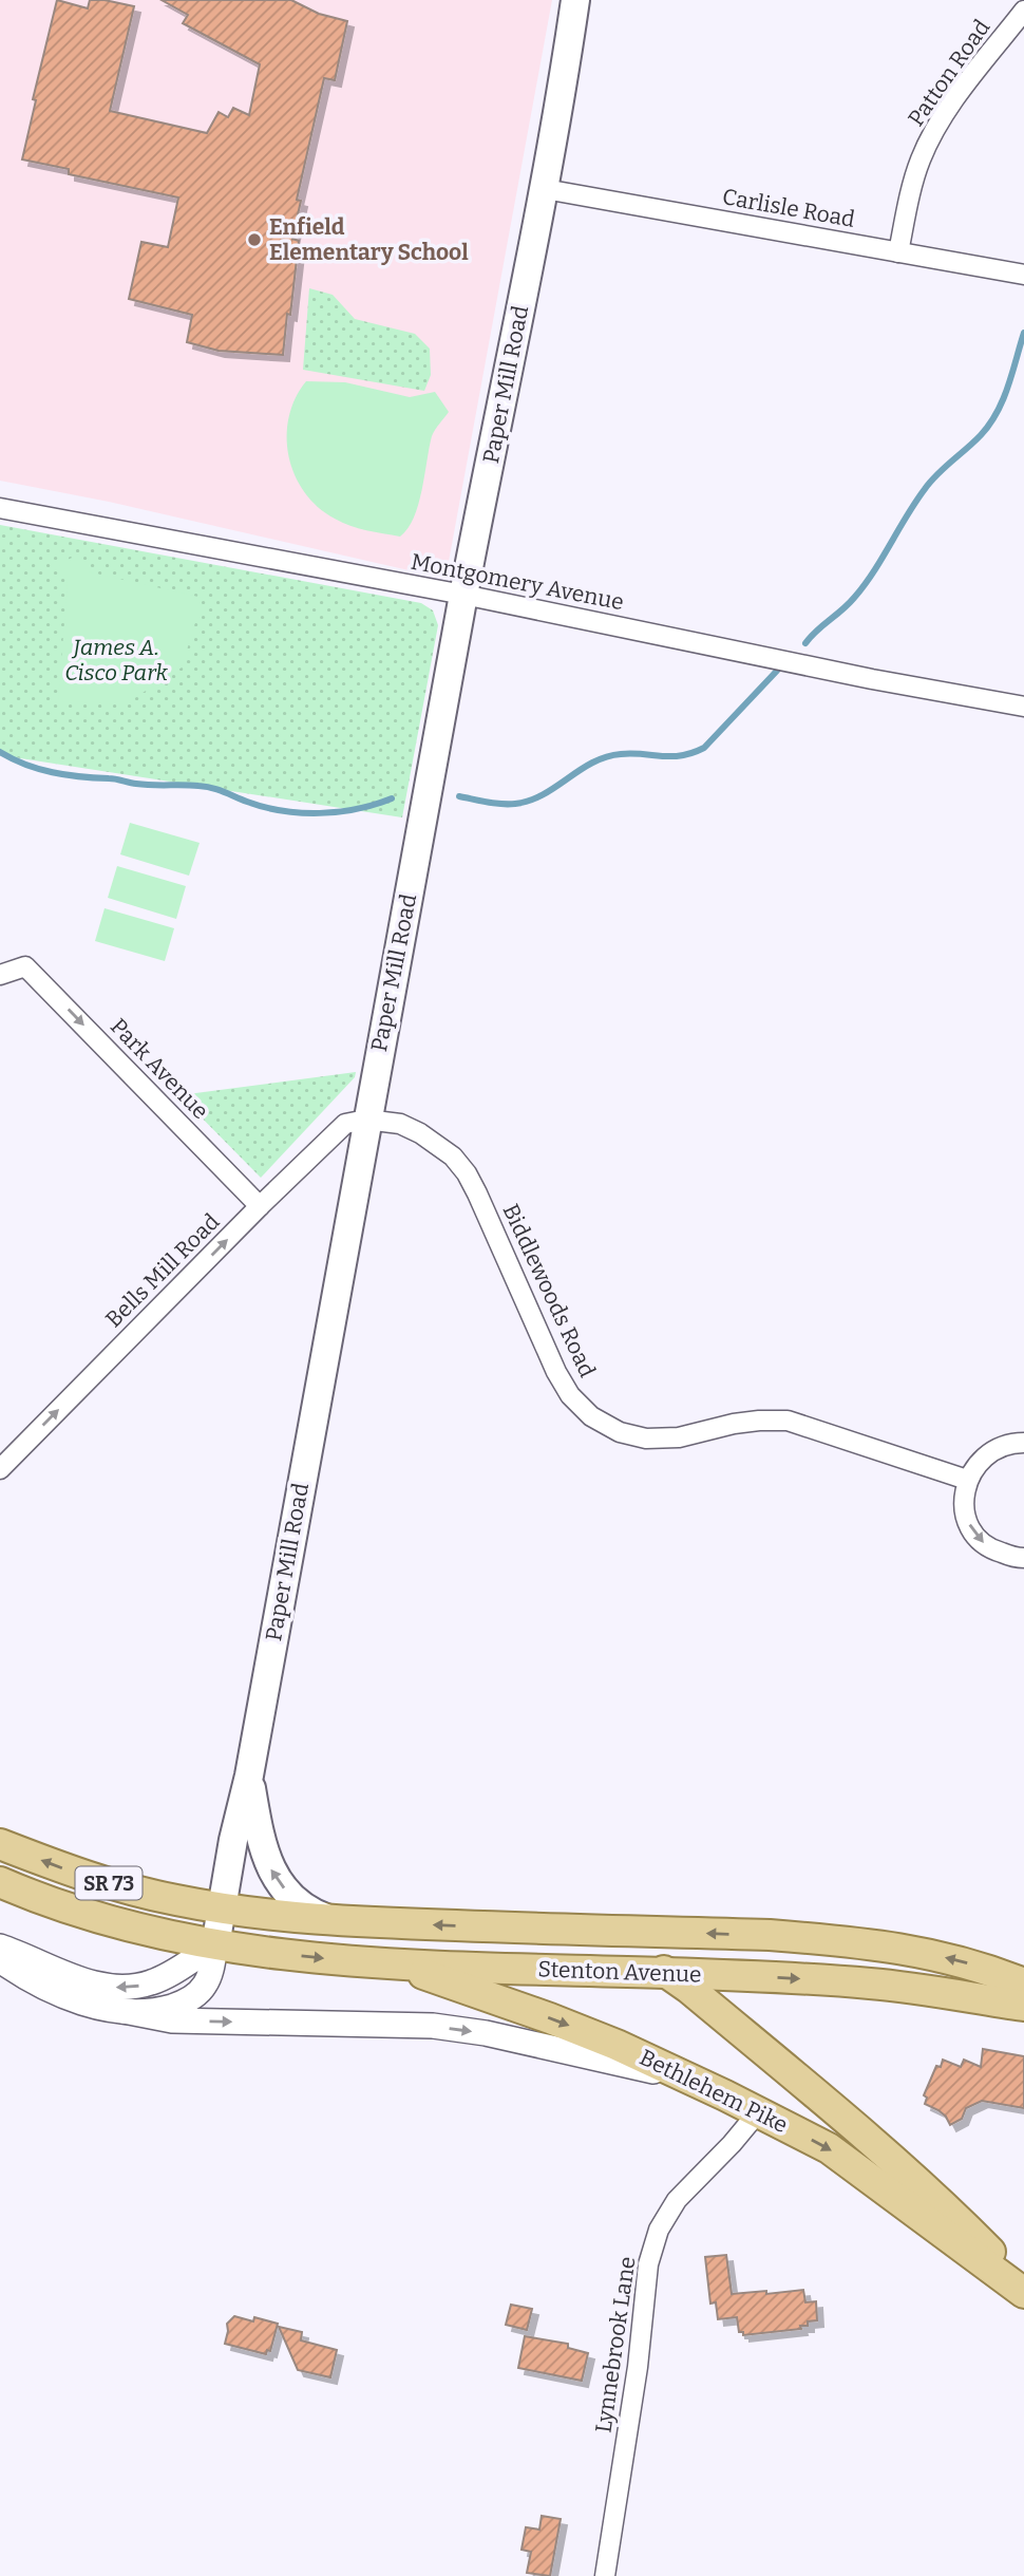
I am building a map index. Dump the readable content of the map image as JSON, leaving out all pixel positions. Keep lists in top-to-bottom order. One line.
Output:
{"streets":{"main road":["Paper Mill Road","SR 73","Stenton Avenue","Bethlehem Pike"],"street":["Patton Road","Carlisle Road","Montgomery Avenue","Park Avenue","Bells Mill Road","Biddlewoods Road","Lynnebrook Lane"]},"crossings":[["Patton Road","Carlisle Road"],["Carlisle Road","Paper Mill Road"],["Paper Mill Road","Montgomery Avenue"],["Paper Mill Road","Bells Mill Road"],["Paper Mill Road","Biddlewoods Road"],["Paper Mill Road","SR 73"],["Paper Mill Road","Stenton Avenue"],["Park Avenue","Bells Mill Road"],["Bells Mill Road","Biddlewoods Road"],["SR 73","Stenton Avenue"],["Stenton Avenue","Bethlehem Pike"],["Bethlehem Pike","Lynnebrook Lane"]],"one_way":["Park Avenue","Bells Mill Road"],"parks":["James A. Cisco Park"],"places":["Enfield Elementary School"]}
